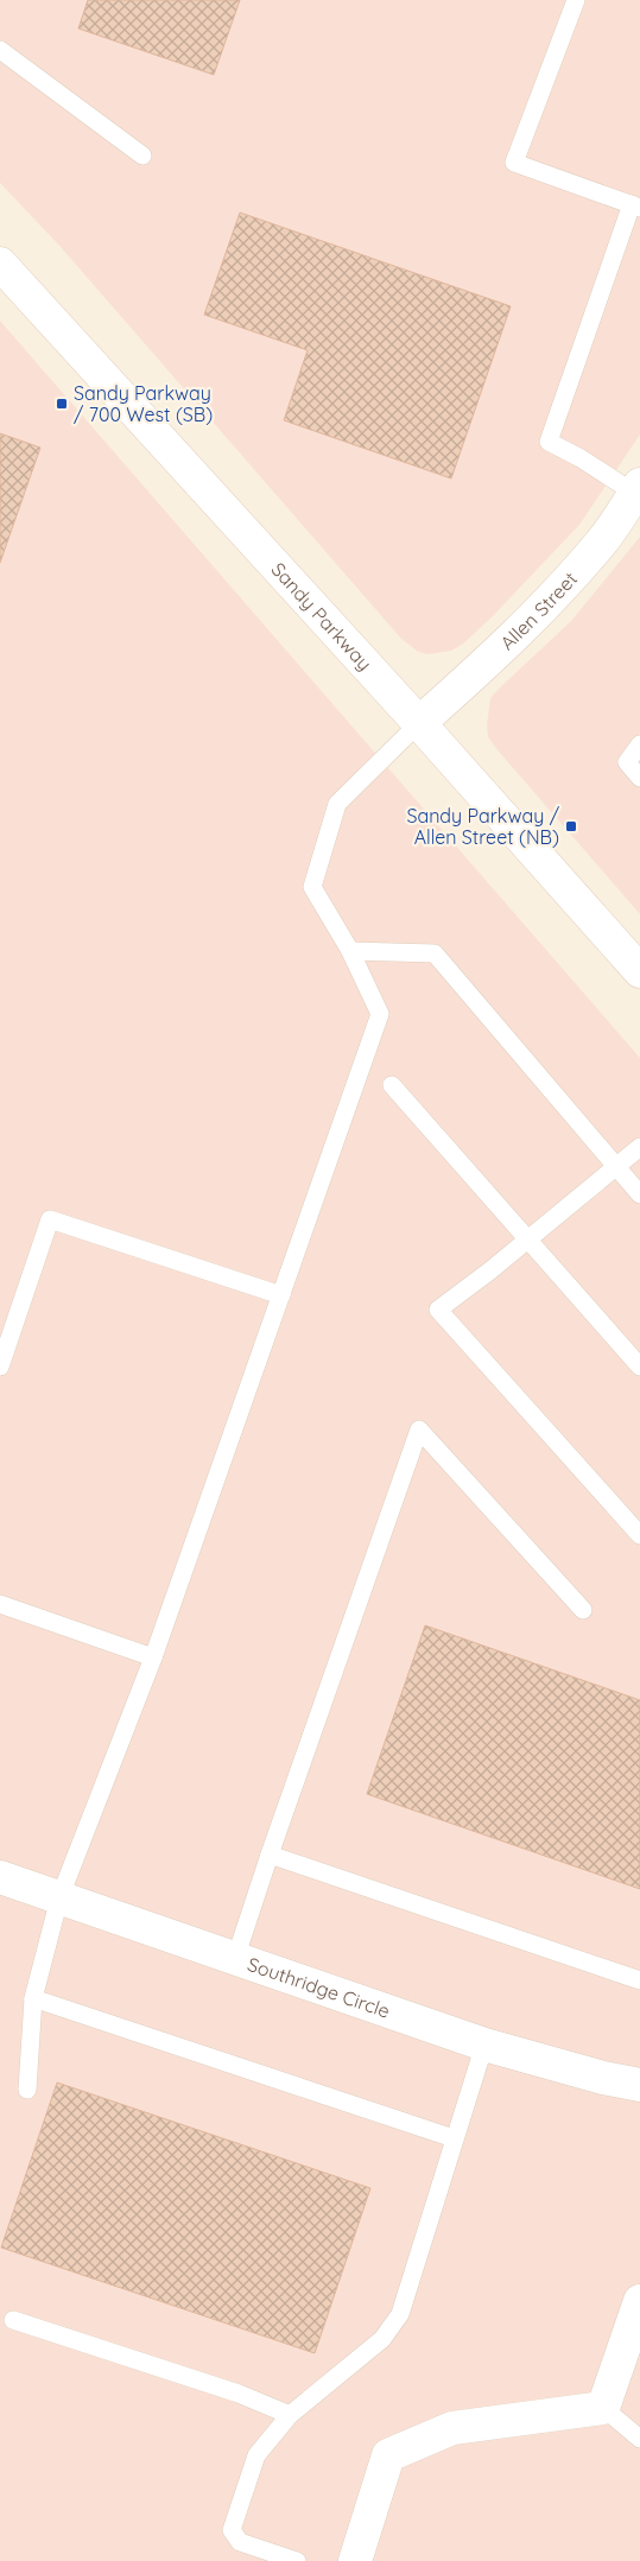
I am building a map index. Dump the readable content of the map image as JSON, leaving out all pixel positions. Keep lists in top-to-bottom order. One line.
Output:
{"streets":{"street":["Allen Street","Sandy Parkway","Southridge Circle"]},"crossings":[["Allen Street","Sandy Parkway"]],"places":{"transit":["Sandy Parkway / 700 West (SB)","Sandy Parkway / Allen Street (NB)"]}}
